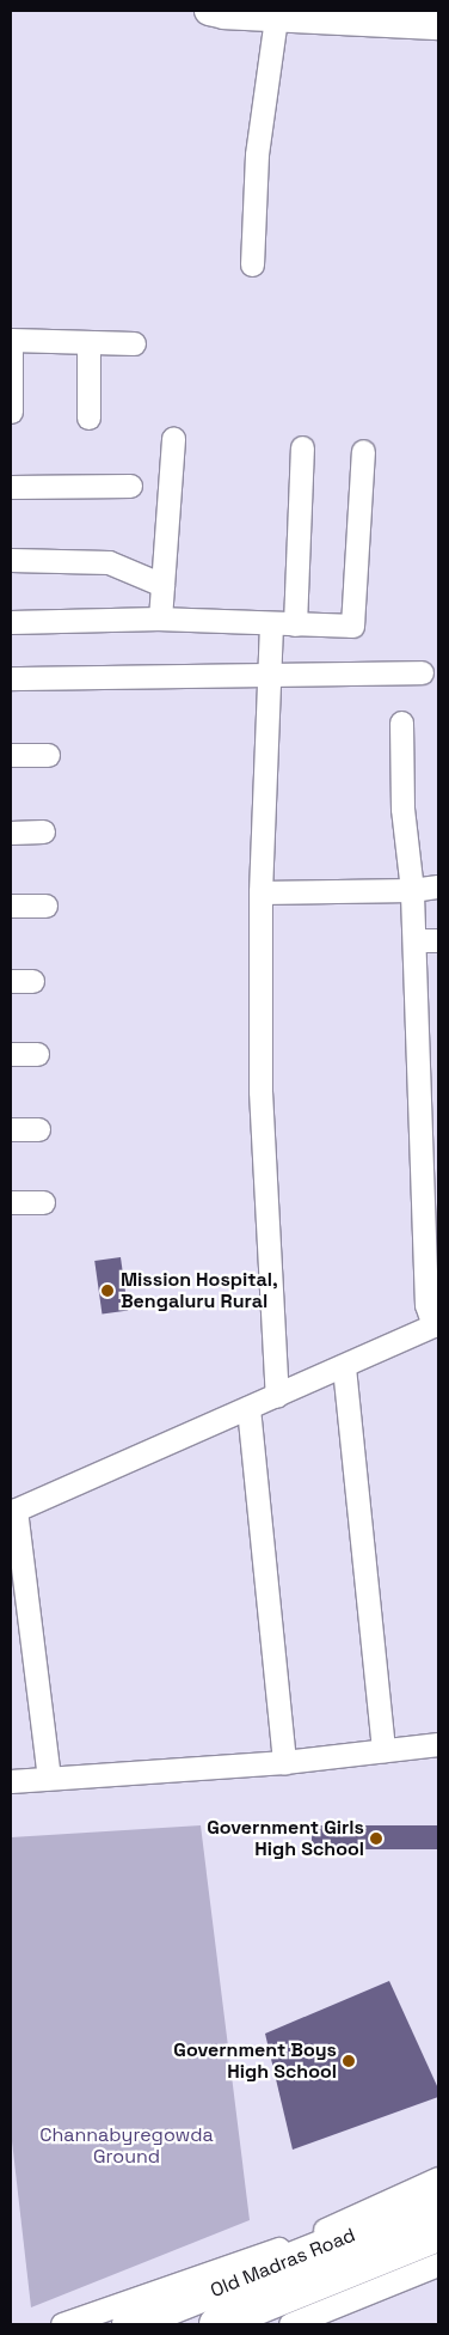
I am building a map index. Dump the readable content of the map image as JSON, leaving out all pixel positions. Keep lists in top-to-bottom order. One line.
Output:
{"streets":{"highway":["Old Madras Road"]},"parks":["Channabyregowda Ground"],"places":["Mission Hospital, Bengaluru Rural","Government Girls High School","Government Boys High School"]}
